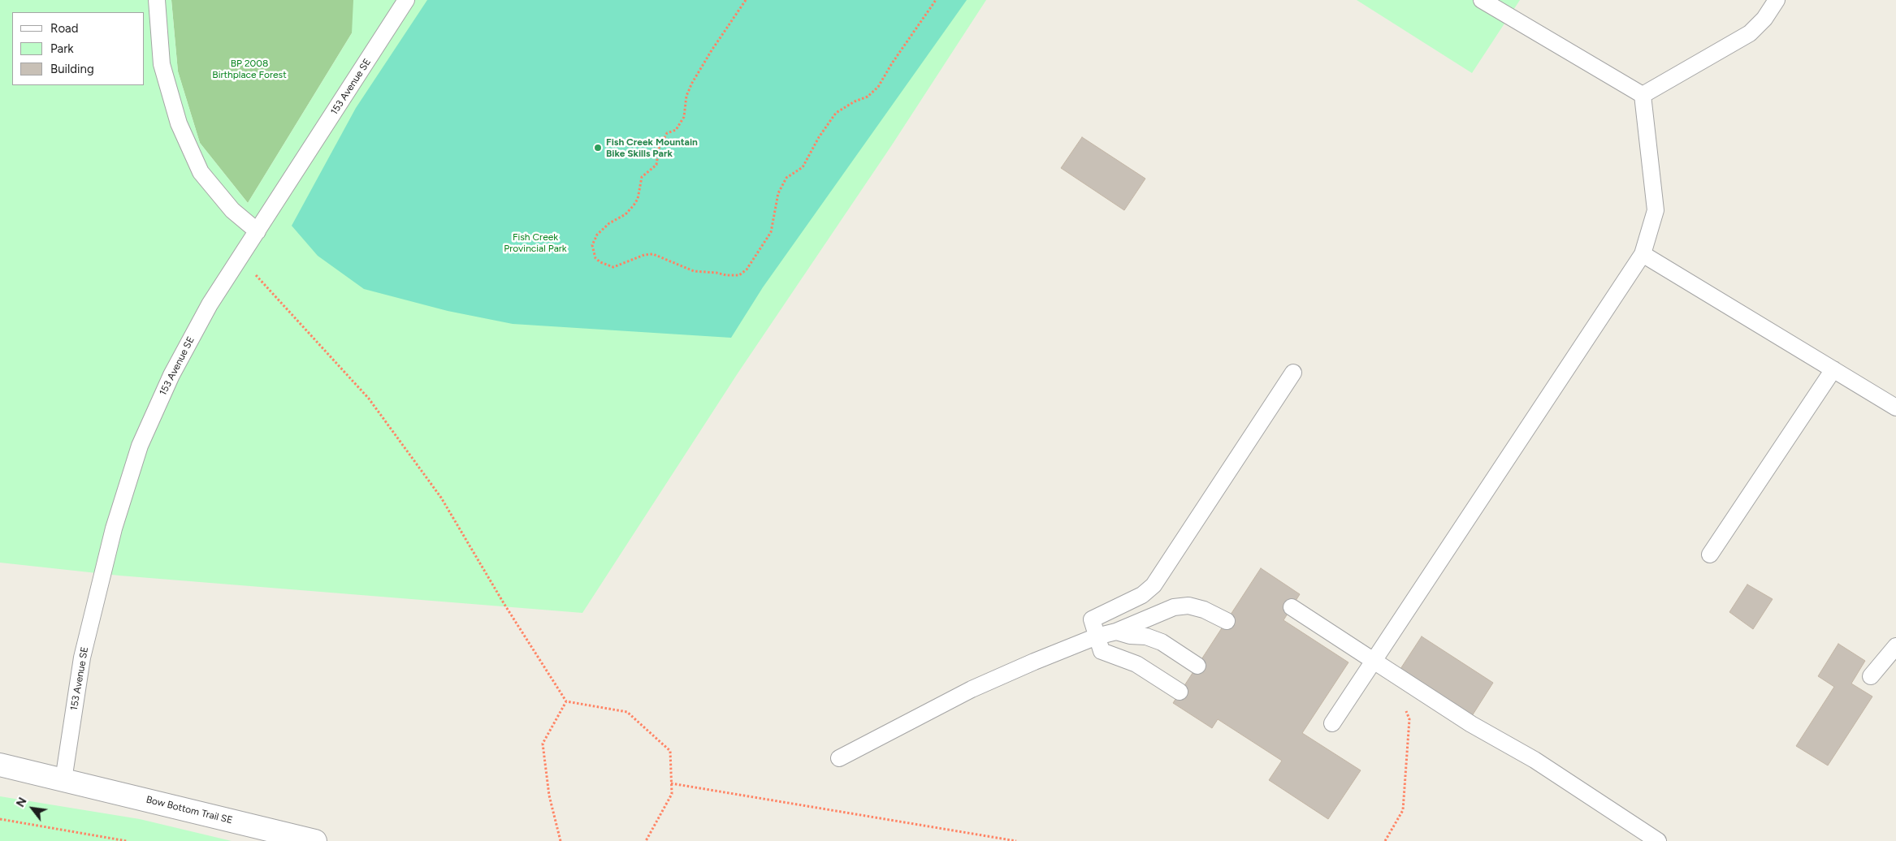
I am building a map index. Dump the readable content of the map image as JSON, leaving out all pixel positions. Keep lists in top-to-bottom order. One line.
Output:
{"streets":{"street":["Bow Bottom Trail SE"],"lane":["153 Avenue SE"]},"crossings":[["153 Avenue SE","Bow Bottom Trail SE"]],"parks":["BP 2008 Birthplace Forest","Fish Creek Provincial Park"],"places":["Fish Creek Mountain Bike Skills Park"],"legend":["Road","Park","Building"],"north":"top left"}
